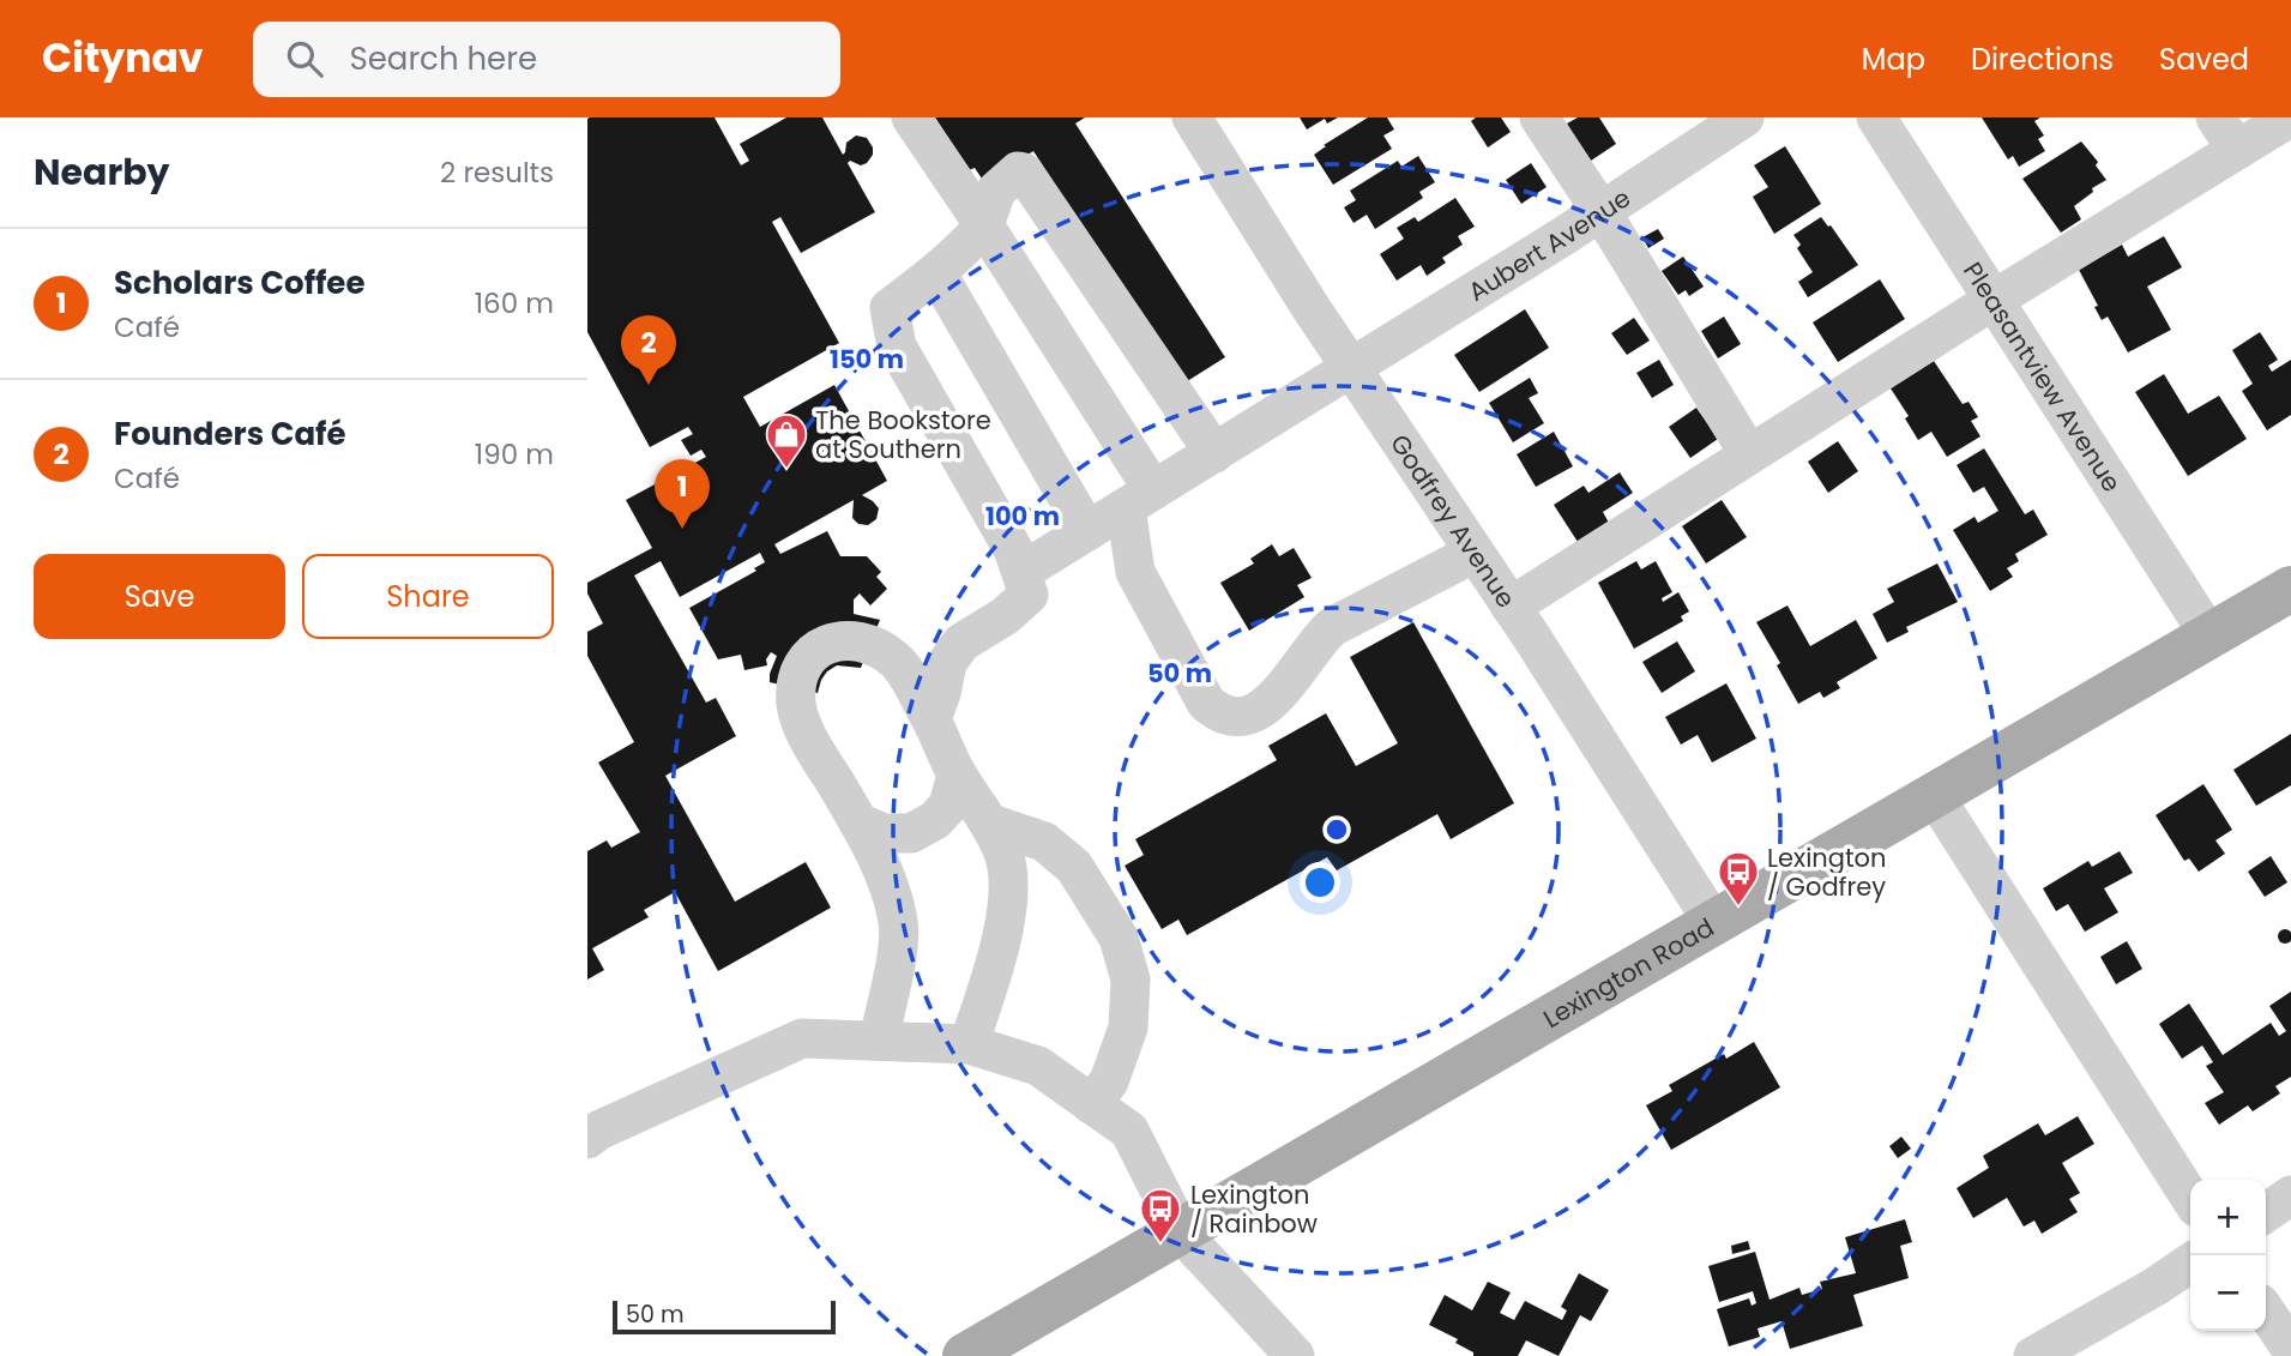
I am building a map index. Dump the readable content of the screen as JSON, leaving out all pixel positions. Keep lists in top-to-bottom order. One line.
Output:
{"streets":{"main road":["Lexington Road"],"street":["Aubert Avenue","Pleasantview Avenue","Godfrey Avenue"]},"crossings":[["Aubert Avenue","Godfrey Avenue"],["Pleasantview Avenue","Lexington Road"],["Godfrey Avenue","Lexington Road"]],"places":{"shop":["The Bookstore at Southern"],"bus stop":["Lexington / Godfrey","Lexington / Rainbow"]},"scale_bar":"50 m","page":{"header":"Citynav","search":"Search here","nav":["Map","Directions","Saved"],"heading":["Nearby","2 results"],"list":[{"mark":"1","name":"Scholars Coffee","note":"Café","value":"160 m"},{"mark":"2","name":"Founders Café","note":"Café","value":"190 m"}],"pins":["2","1"],"buttons":["Save","Share"],"map_buttons":["+","−"],"scale":"50 m"},"rings":["150 m","100 m","50 m"]}
